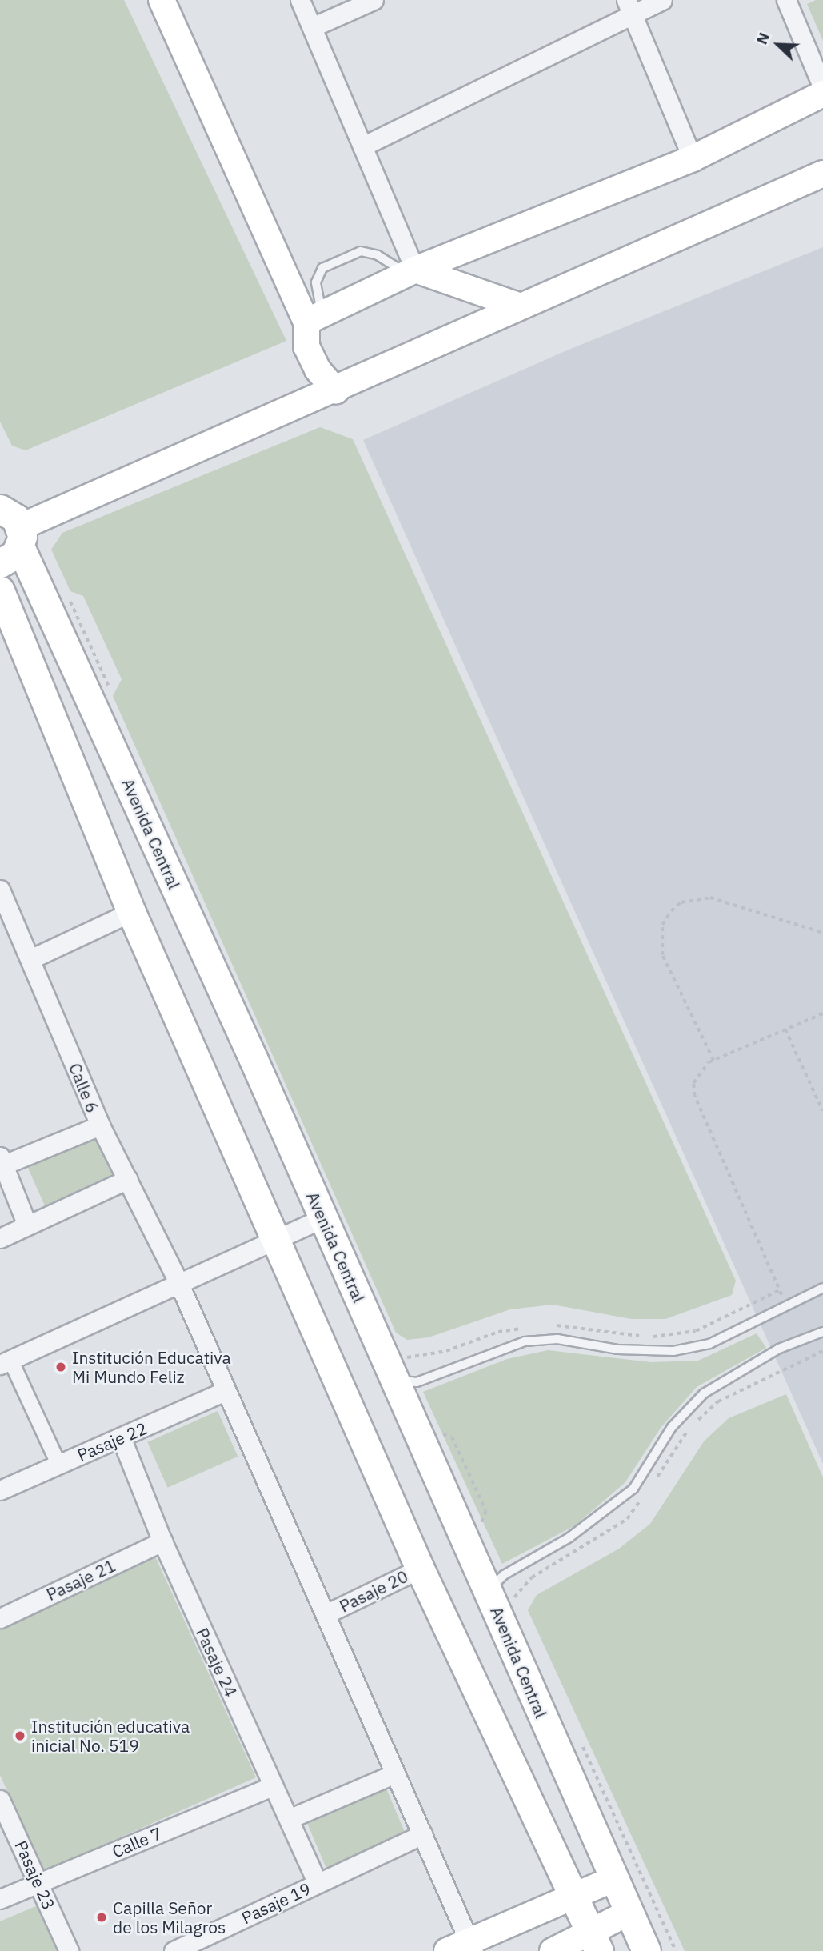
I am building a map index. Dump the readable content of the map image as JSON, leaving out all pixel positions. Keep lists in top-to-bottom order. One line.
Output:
{"streets":{"main road":["Avenida Central"],"street":["Calle 6","Pasaje 22","Pasaje 21","Pasaje 20","Pasaje 24","Calle 7","Pasaje 23","Pasaje 19"]},"crossings":[["Calle 6","Pasaje 22"],["Calle 6","Pasaje 20"],["Calle 6","Pasaje 19"],["Pasaje 22","Pasaje 24"],["Pasaje 21","Pasaje 24"],["Pasaje 24","Calle 7"],["Pasaje 24","Pasaje 19"],["Calle 7","Pasaje 23"]],"places":["Institución Educativa Mi Mundo Feliz","Institución educativa inicial No. 519","Capilla Señor de los Milagros"],"north":"top left"}
